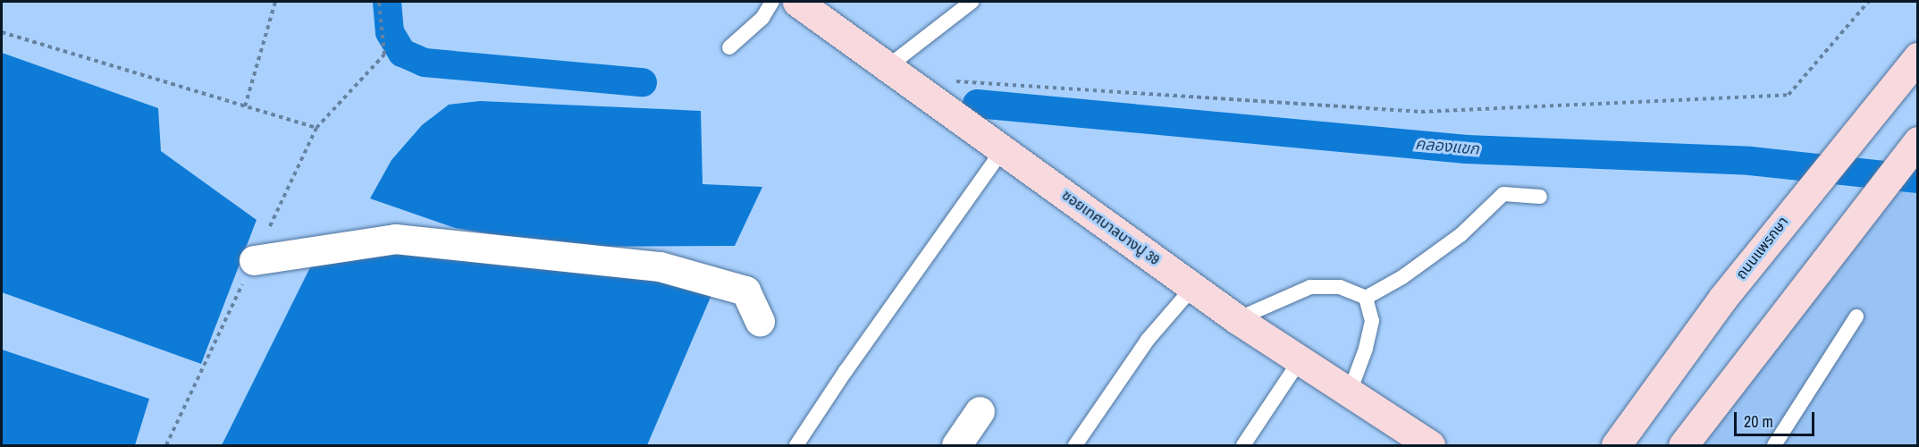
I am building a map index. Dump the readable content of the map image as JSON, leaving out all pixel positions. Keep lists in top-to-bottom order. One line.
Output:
{"streets":{"main road":["ซอยเทศบาลบางปู 39","ถนนแพรกษา"]},"water":["คลองแขก"],"scale_bar":"20 m"}
